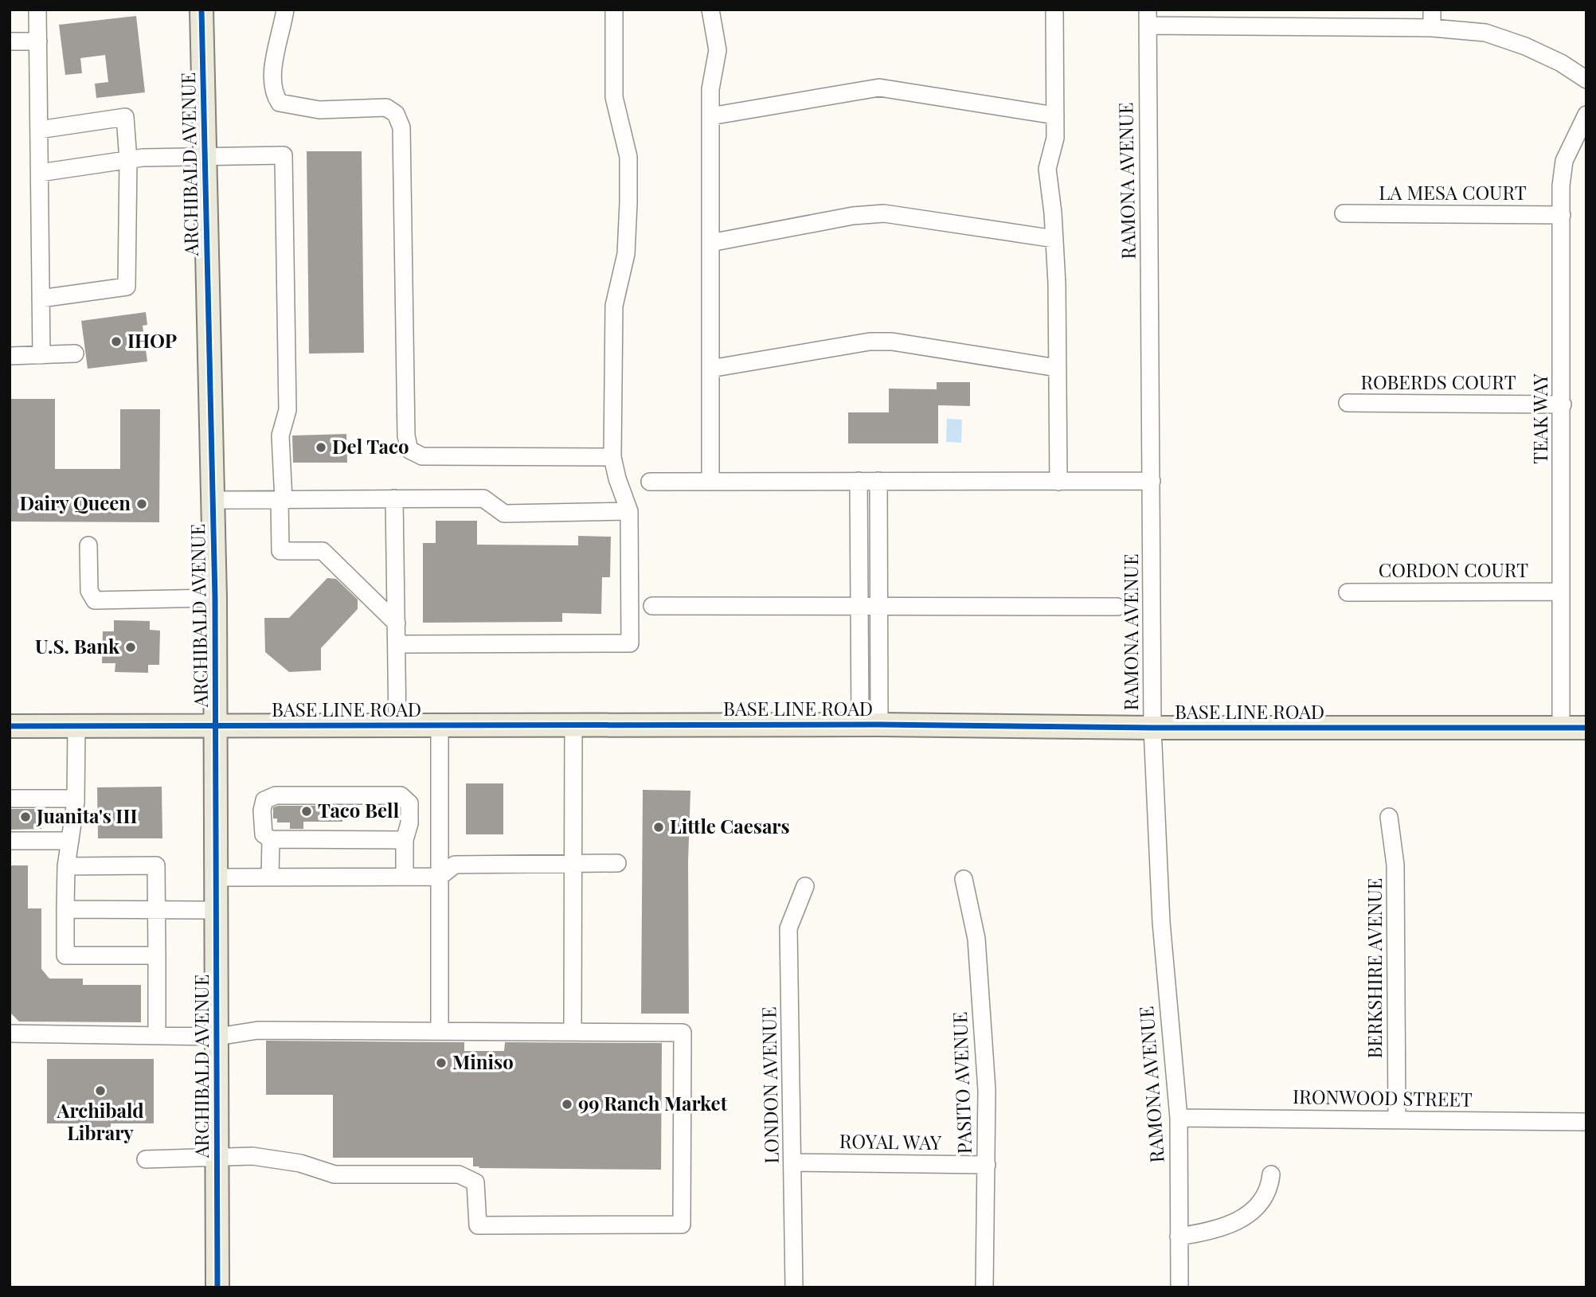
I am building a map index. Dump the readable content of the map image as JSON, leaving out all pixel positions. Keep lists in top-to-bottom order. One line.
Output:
{"streets":{"main road":["ARCHIBALD AVENUE","BASE LINE ROAD"],"street":["RAMONA AVENUE","LA MESA COURT","ROBERDS COURT","TEAK WAY","CORDON COURT","BERKSHIRE AVENUE","PASITO AVENUE","LONDON AVENUE","IRONWOOD STREET","ROYAL WAY"]},"crossings":[["ARCHIBALD AVENUE","BASE LINE ROAD"],["RAMONA AVENUE","BASE LINE ROAD"],["RAMONA AVENUE","IRONWOOD STREET"],["LA MESA COURT","TEAK WAY"],["ROBERDS COURT","TEAK WAY"],["TEAK WAY","CORDON COURT"],["TEAK WAY","BASE LINE ROAD"],["BERKSHIRE AVENUE","IRONWOOD STREET"],["PASITO AVENUE","ROYAL WAY"],["LONDON AVENUE","ROYAL WAY"]],"places":["IHOP","Del Taco","Dairy Queen","U.S. Bank","Taco Bell","Juanita's III","Little Caesars","Miniso","Archibald Library","99 Ranch Market"]}
